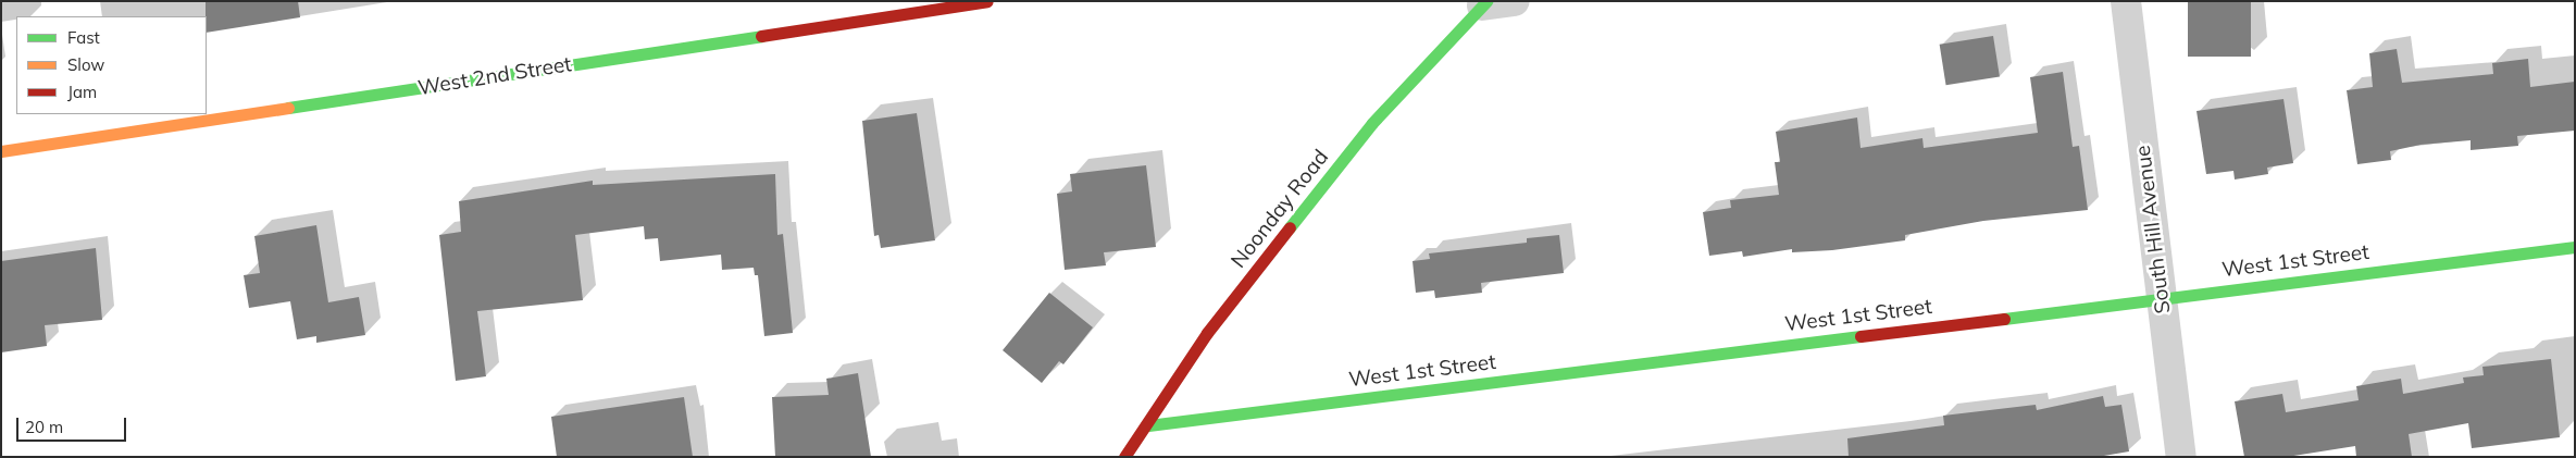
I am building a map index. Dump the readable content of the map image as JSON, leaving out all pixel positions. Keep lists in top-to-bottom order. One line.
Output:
{"streets":{"street":["West 2nd Street","Noonday Road","South Hill Avenue","West 1st Street"]},"crossings":[["Noonday Road","West 1st Street"],["South Hill Avenue","West 1st Street"]],"legend":["Fast","Slow","Jam"],"scale_bar":"20 m"}
